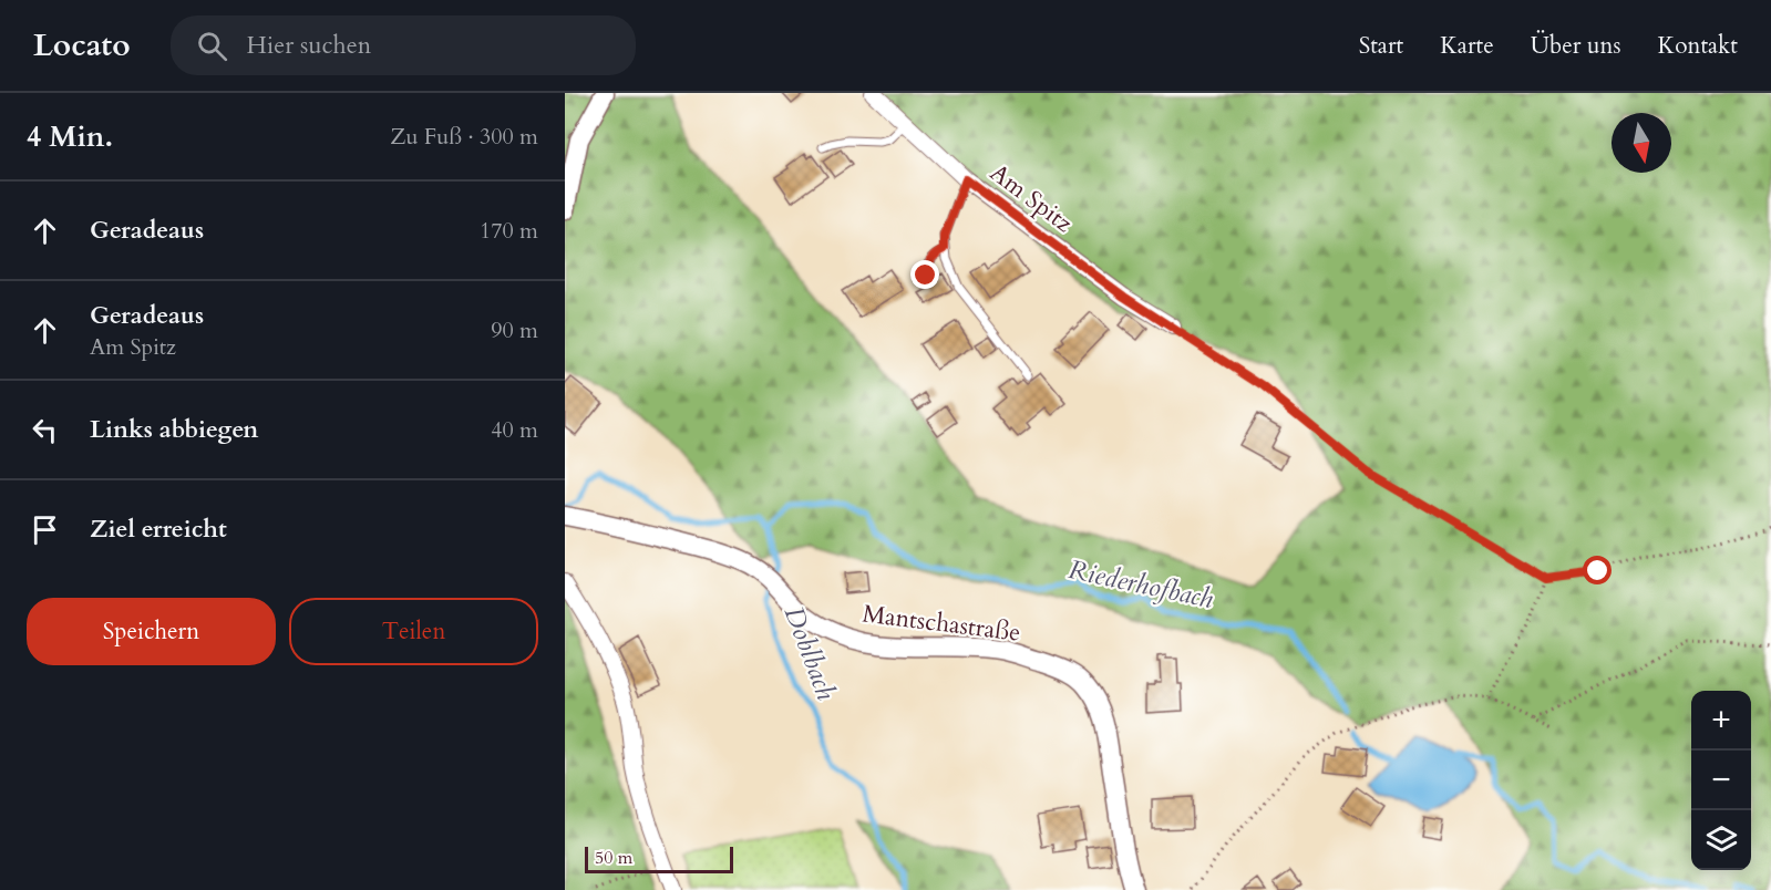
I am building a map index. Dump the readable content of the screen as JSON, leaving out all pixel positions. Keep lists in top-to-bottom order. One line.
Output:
{"streets":{"street":["Am Spitz","Mantschastraße"]},"water":["Riederhofbach","Doblbach"],"scale_bar":"50 m","north":"bottom","page":{"header":"Locato","search":"Hier suchen","nav":["Start","Karte","Über uns","Kontakt"],"heading":["4 Min.","Zu Fuß · 300 m"],"list":[["Geradeaus","170 m"],["Geradeaus","Am Spitz","90 m"],["Links abbiegen","40 m"],"Ziel erreicht"],"buttons":["Speichern","Teilen"],"map_buttons":["+","−"],"scale":"50 m"}}
